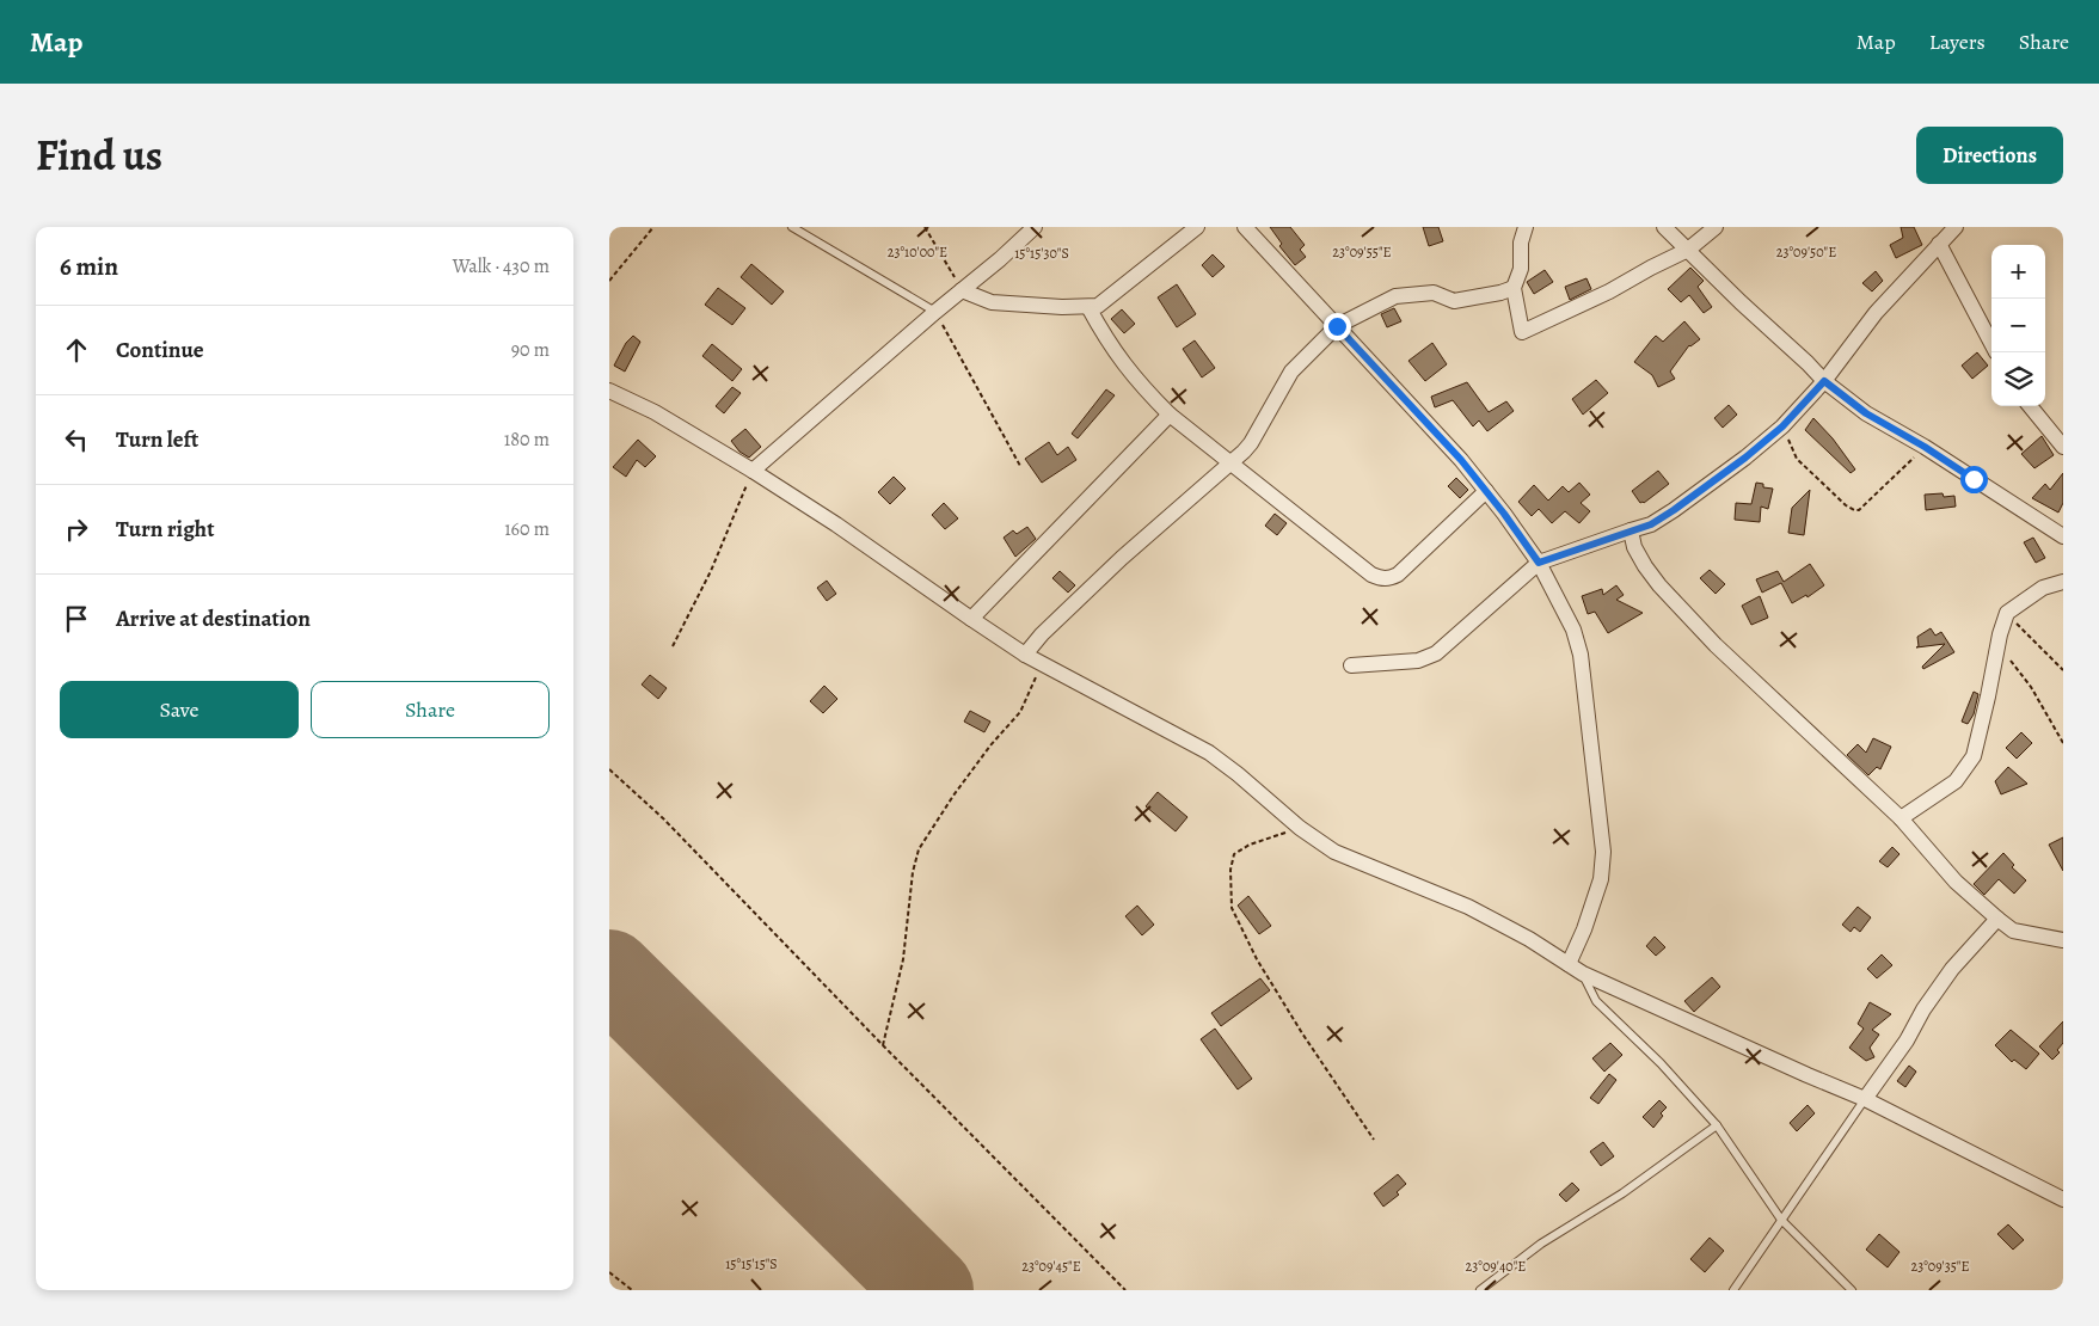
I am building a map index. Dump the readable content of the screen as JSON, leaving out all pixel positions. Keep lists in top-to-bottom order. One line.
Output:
{"page":{"header":"Map","nav":["Map","Layers","Share"],"title":"Find us","buttons":["Directions",["Save","Share"]],"heading":["6 min","Walk · 430 m"],"map_buttons":["+","−"],"list":[["Continue","90 m"],["Turn left","180 m"],["Turn right","160 m"],"Arrive at destination"]},"coordinates":["23°10'00\"E","23°09'55\"E","23°09'50\"E","15°15'30\"S","15°15'15\"S","23°09'45\"E","23°09'40\"E","23°09'35\"E"]}
